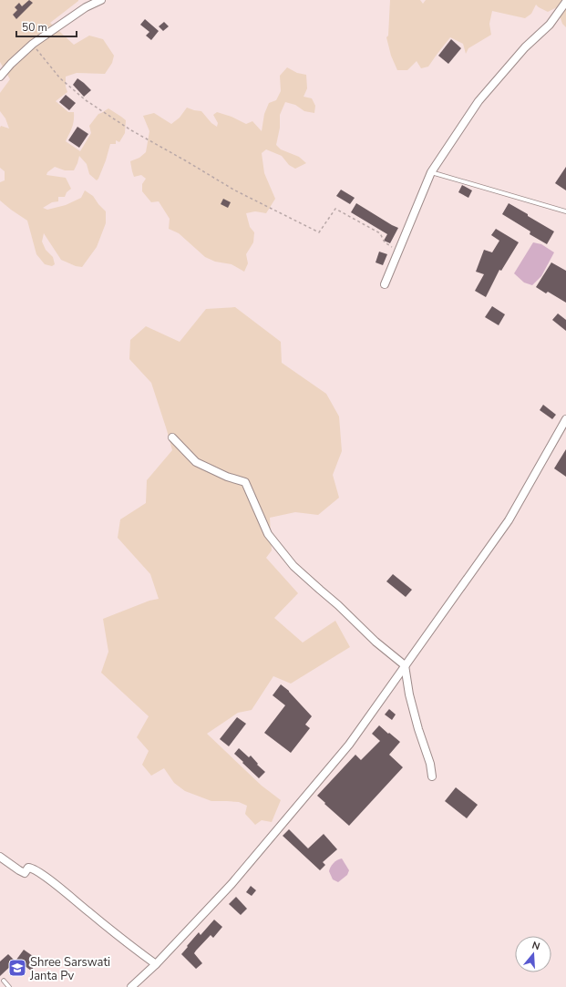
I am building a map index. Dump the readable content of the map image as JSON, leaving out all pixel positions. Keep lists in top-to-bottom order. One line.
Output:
{"places":{"school or university":["Shree Sarswati Janta Pv"]},"scale_bar":"50 m","north":"top"}
